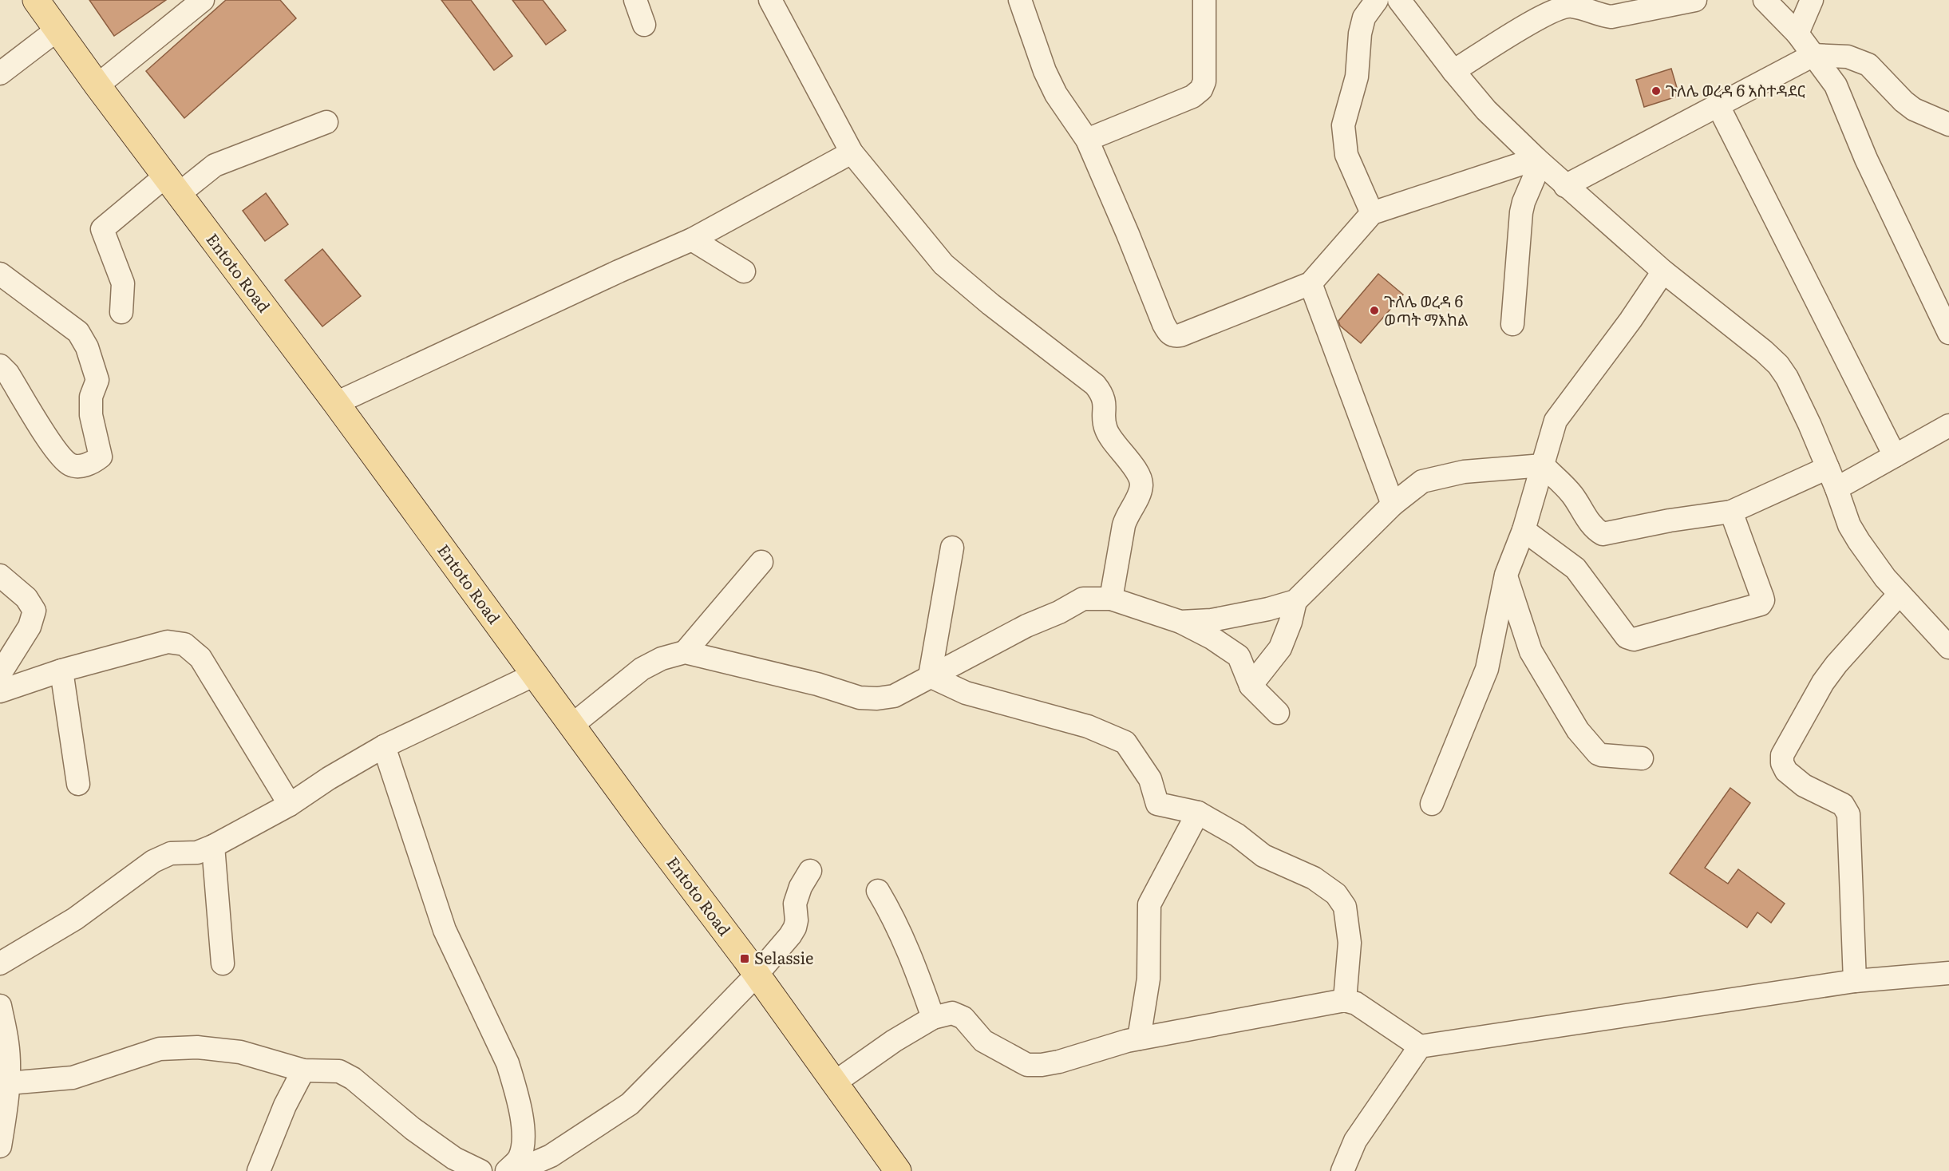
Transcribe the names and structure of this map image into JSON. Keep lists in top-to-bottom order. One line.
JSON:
{"streets":{"main road":["Entoto Road"]},"places":{"other":["ጉለሌ ወረዳ 6 አስተዳደር","ጉለሌ ወረዳ 6 ወጣት ማእከል"],"transit":["Selassie"]}}
